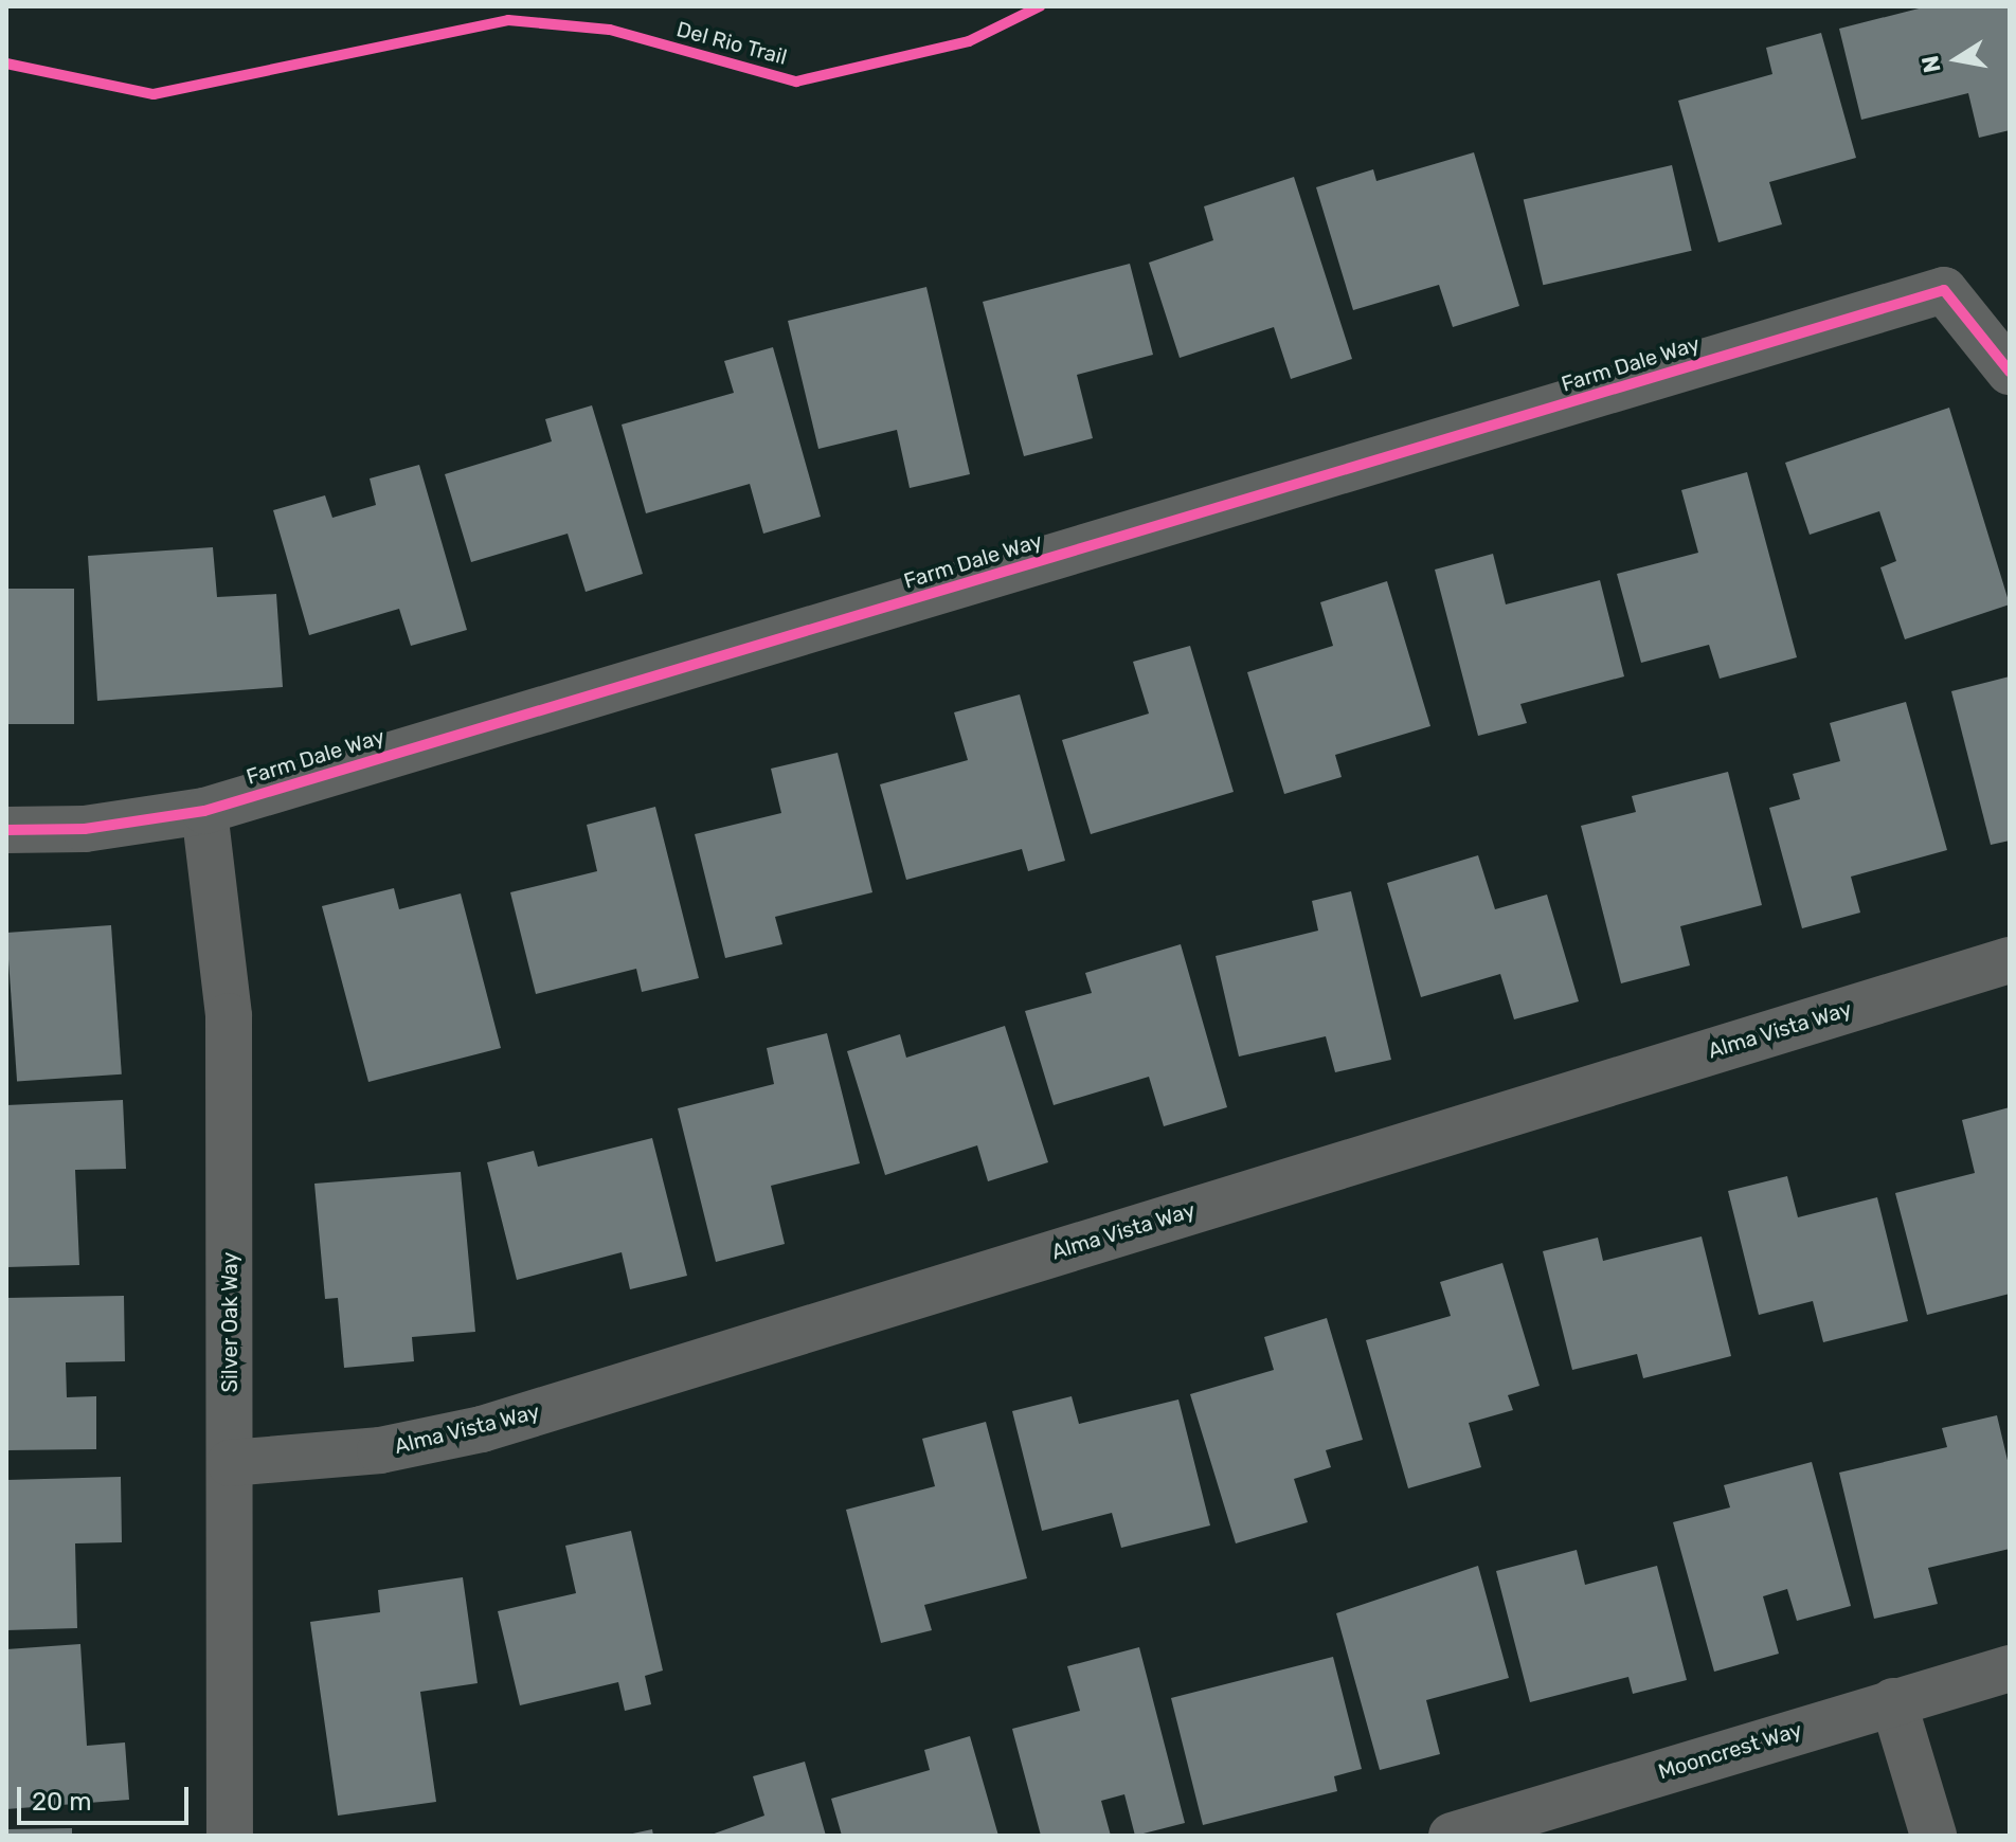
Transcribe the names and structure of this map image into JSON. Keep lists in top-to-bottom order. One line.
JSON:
{"streets":{"street":["Farm Dale Way","Alma Vista Way","Silver Oak Way","Mooncrest Way"],"cycle path":["Del Rio Trail"]},"crossings":[["Farm Dale Way","Silver Oak Way"],["Alma Vista Way","Silver Oak Way"]],"scale_bar":"20 m","north":"left"}
